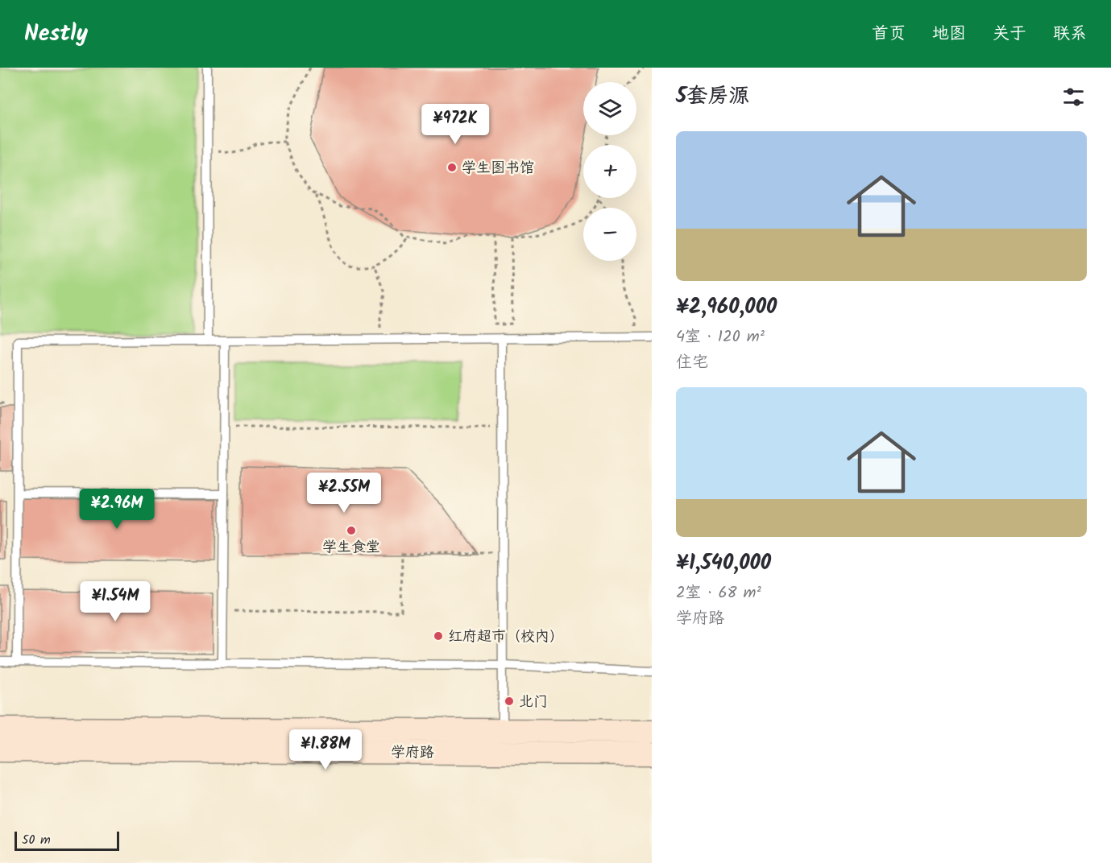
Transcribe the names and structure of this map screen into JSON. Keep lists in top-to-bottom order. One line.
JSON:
{"streets":{"main road":["学府路"]},"places":["学生图书馆","学生食堂","红府超市（校内）","北门"],"scale_bar":"50 m","page":{"header":"Nestly","nav":["首页","地图","关于","联系"],"heading":"5套房源","map_buttons":["+","−"],"price":["¥972K","¥2.55M","¥2.96M","¥1.54M","¥1.88M"],"list":[{"name":"¥2,960,000","note":"4室 · 120 m² · 住宅"},{"name":"¥1,540,000","note":"2室 · 68 m² · 学府路"}],"scale":"50 m"}}
